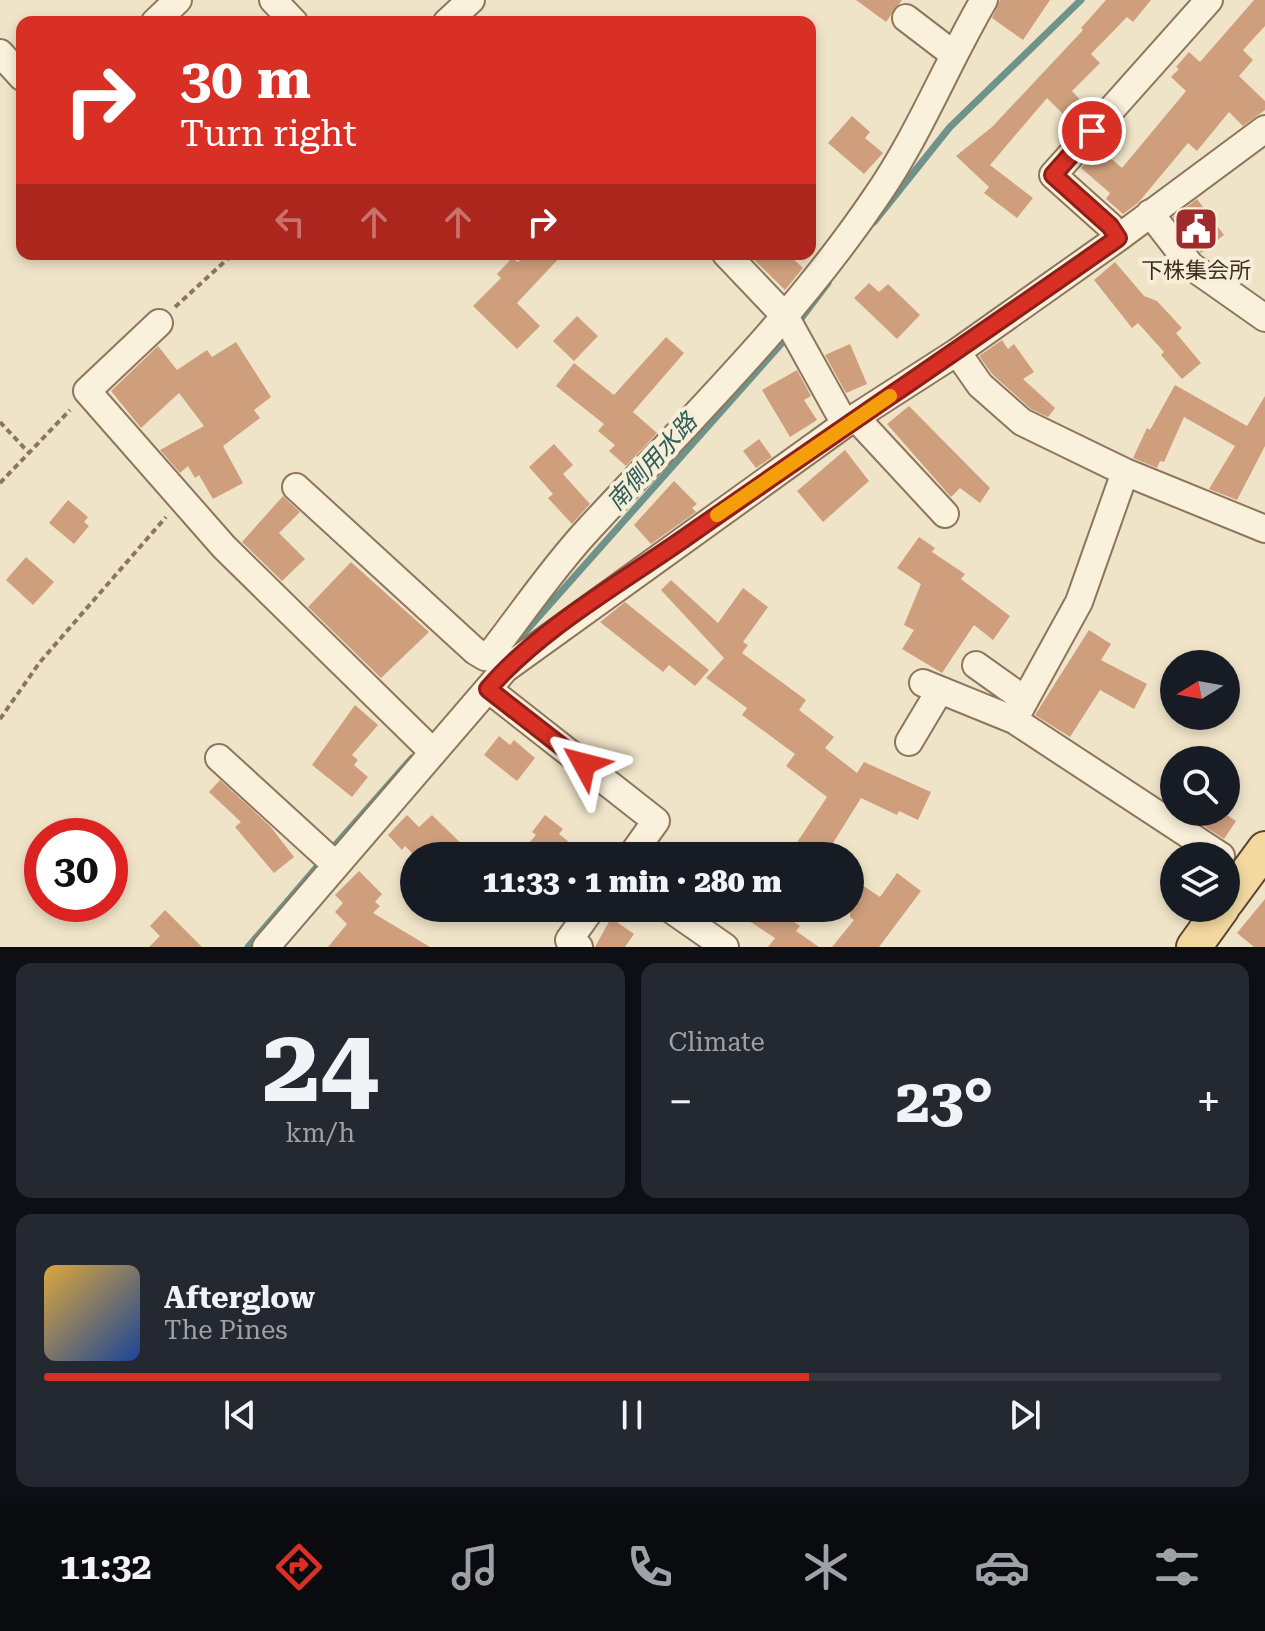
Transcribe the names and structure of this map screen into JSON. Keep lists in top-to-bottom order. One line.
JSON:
{"water":["南側用水路"],"places":{"public building":["下株集会所"]},"north":"left","page":{"turn":["30 m","Turn right"],"limit":"30","trip":"11:33 · 1 min · 280 m","tile":[["24","km/h"],"Climate"],"heat":["−","23°","+"],"song":["Afterglow","The Pines"],"tabs":"11:32"}}
